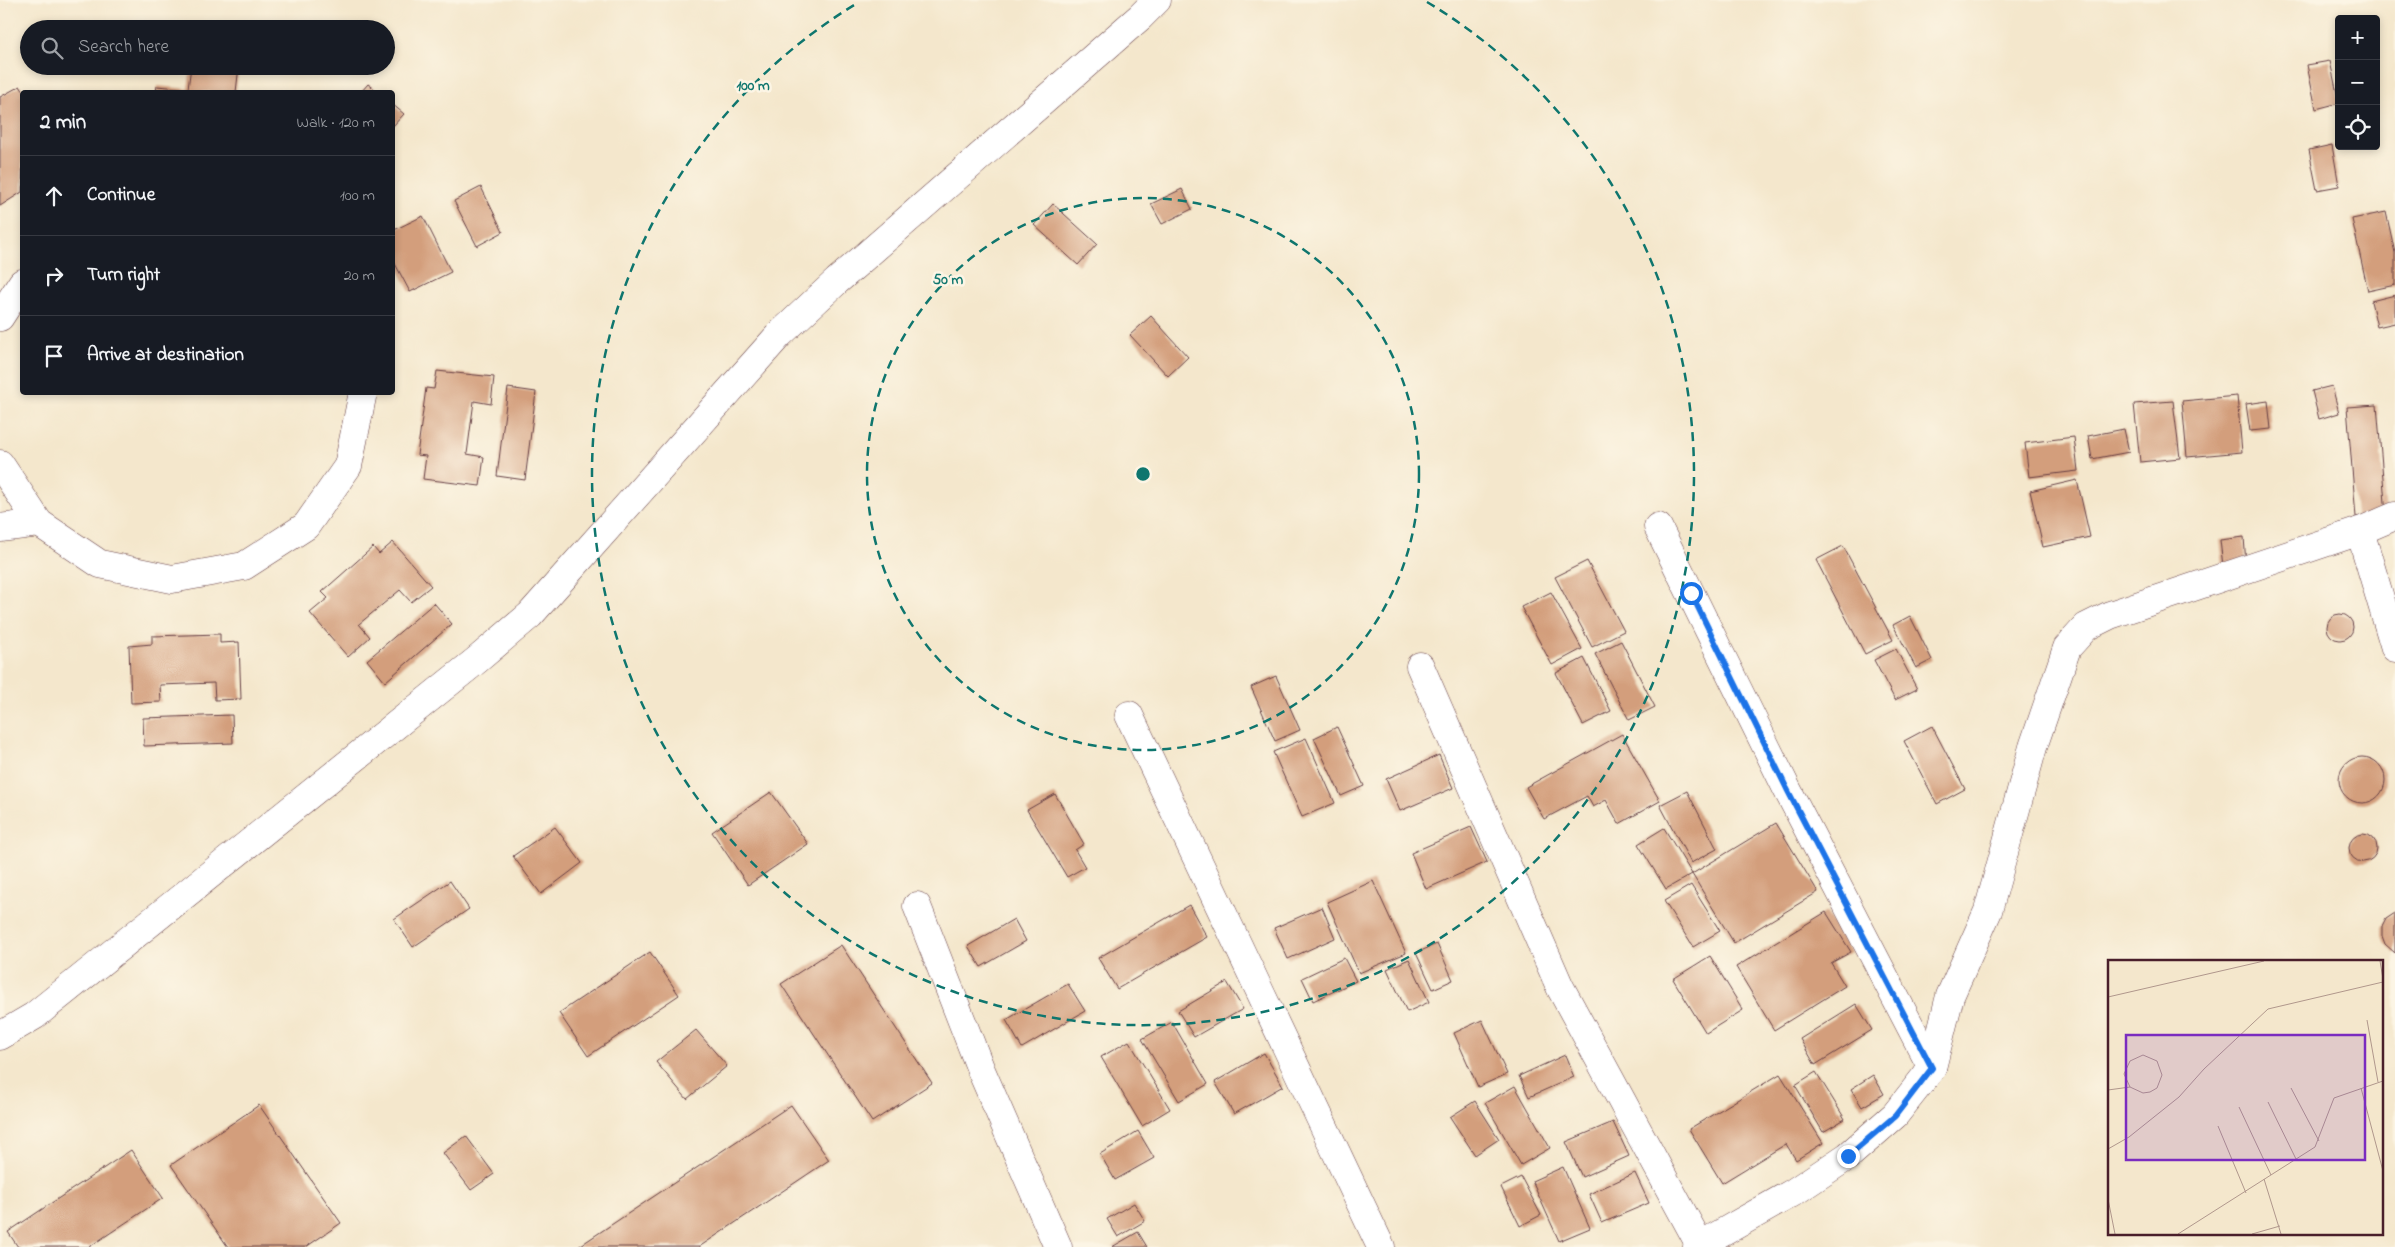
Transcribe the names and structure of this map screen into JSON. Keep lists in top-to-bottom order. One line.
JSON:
{"page":{"map_buttons":["+","−"],"search":"Search here","heading":["2 min","Walk · 120 m"],"list":[["Continue","100 m"],["Turn right","20 m"],"Arrive at destination"]},"rings":["100 m","50 m"]}
